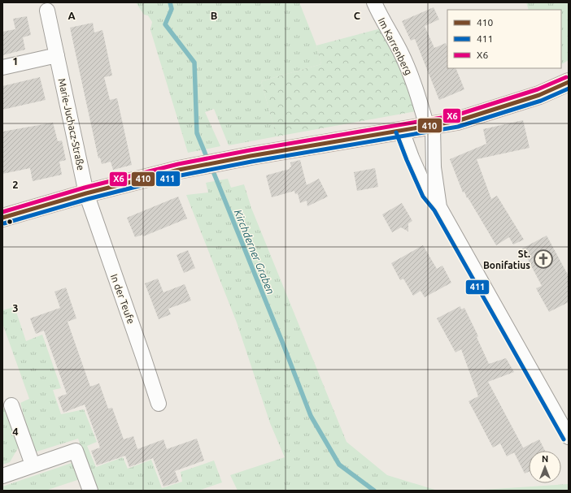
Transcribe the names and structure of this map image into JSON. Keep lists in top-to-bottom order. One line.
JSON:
{"streets":{"street":["Im Karrenberg","Marie-Juchacz-Straße","In der Teufe"]},"crossings":[["Marie-Juchacz-Straße","In der Teufe"]],"water":["Kirchderner Graben"],"places":{"church":["St. Bonifatius"]},"lines":["transit line X6","transit line 410","transit line 411"],"legend":["410","411","X6"],"north":"top","grid":{"columns":["A","B","C"],"rows":["1","2","3","4"]}}
